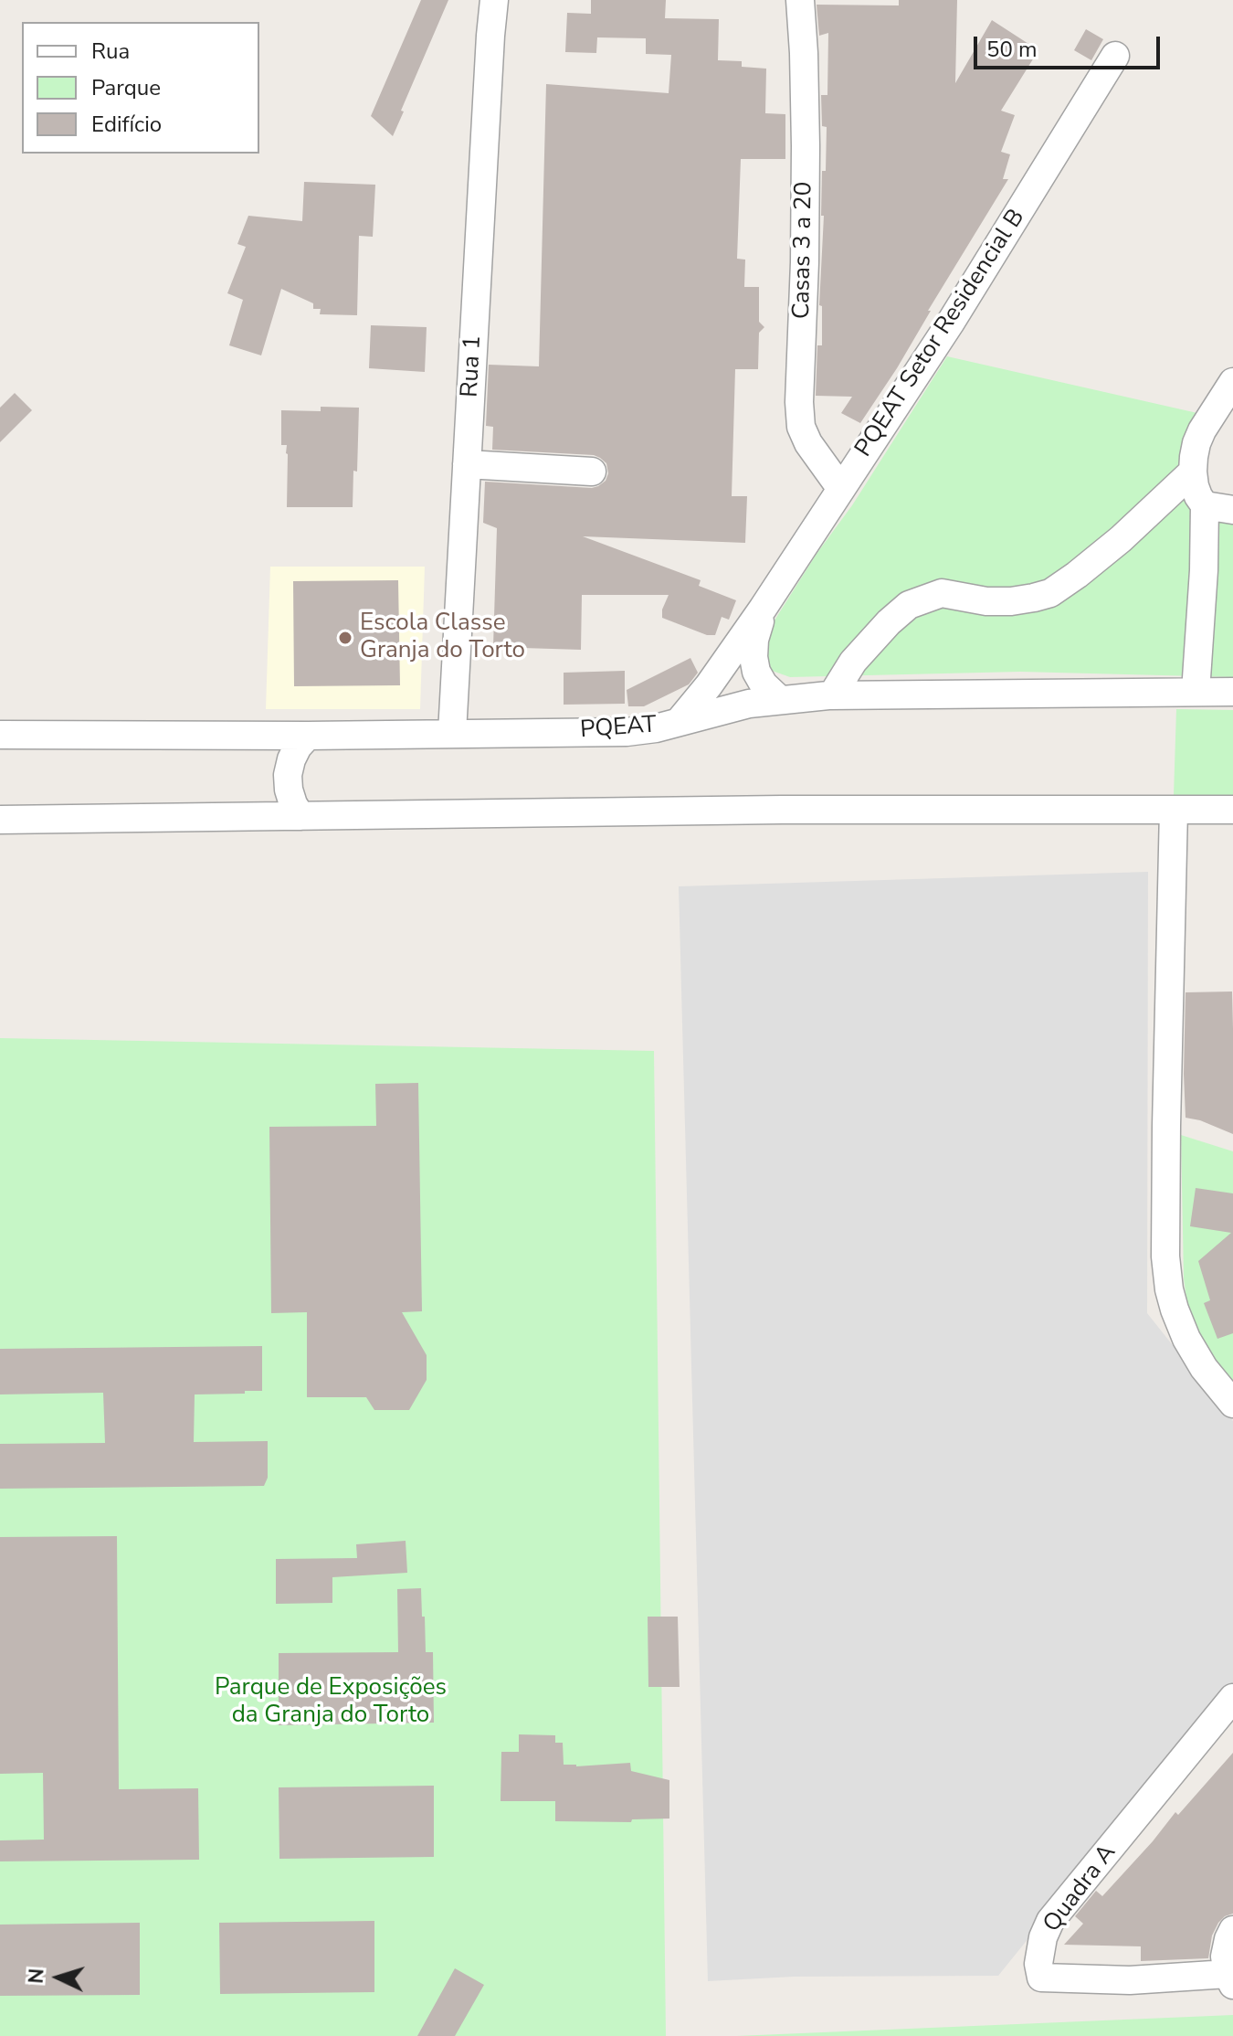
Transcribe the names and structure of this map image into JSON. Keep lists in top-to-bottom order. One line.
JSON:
{"streets":{"street":["Casas 3 a 20","PQEAT Setor Residencial B","Rua 1","PQEAT","Quadra A"]},"crossings":[["Casas 3 a 20","PQEAT Setor Residencial B"],["PQEAT Setor Residencial B","PQEAT"],["Rua 1","PQEAT"]],"parks":["Parque de Exposições da Granja do Torto"],"places":["Escola Classe Granja do Torto"],"legend":["Rua","Parque","Edifício"],"scale_bar":"50 m","north":"left"}
